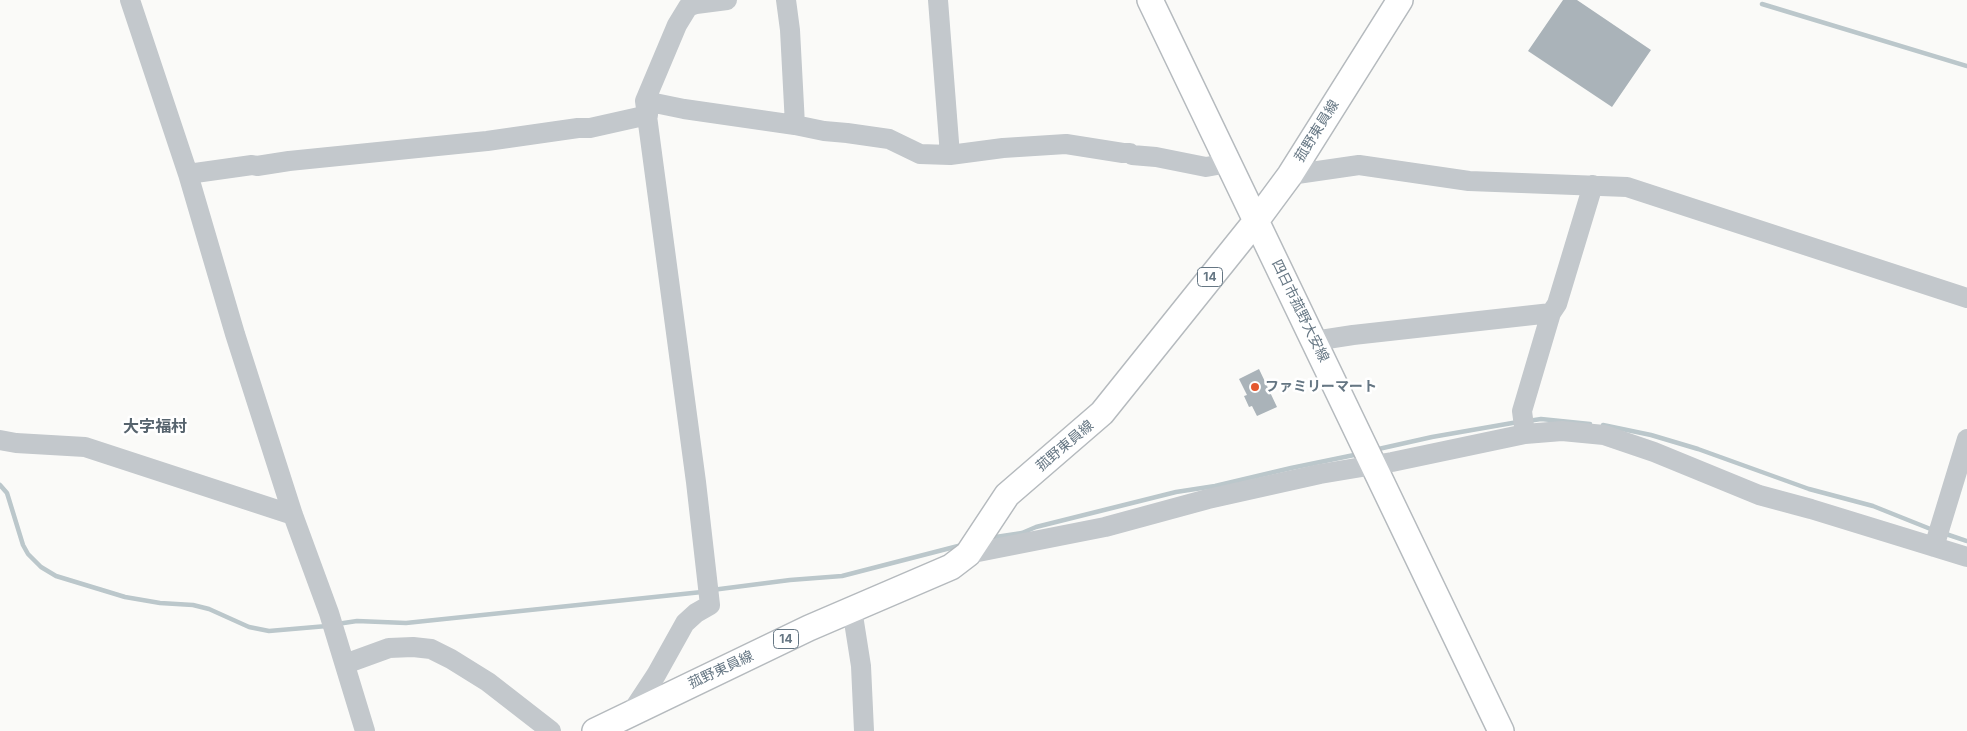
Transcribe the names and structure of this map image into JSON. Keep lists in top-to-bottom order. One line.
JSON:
{"streets":{"main road":["菰野東員線","14","四日市菰野大安線"]},"crossings":[["菰野東員線","四日市菰野大安線"]],"districts":["大字福村"],"places":["ファミリーマート"]}
